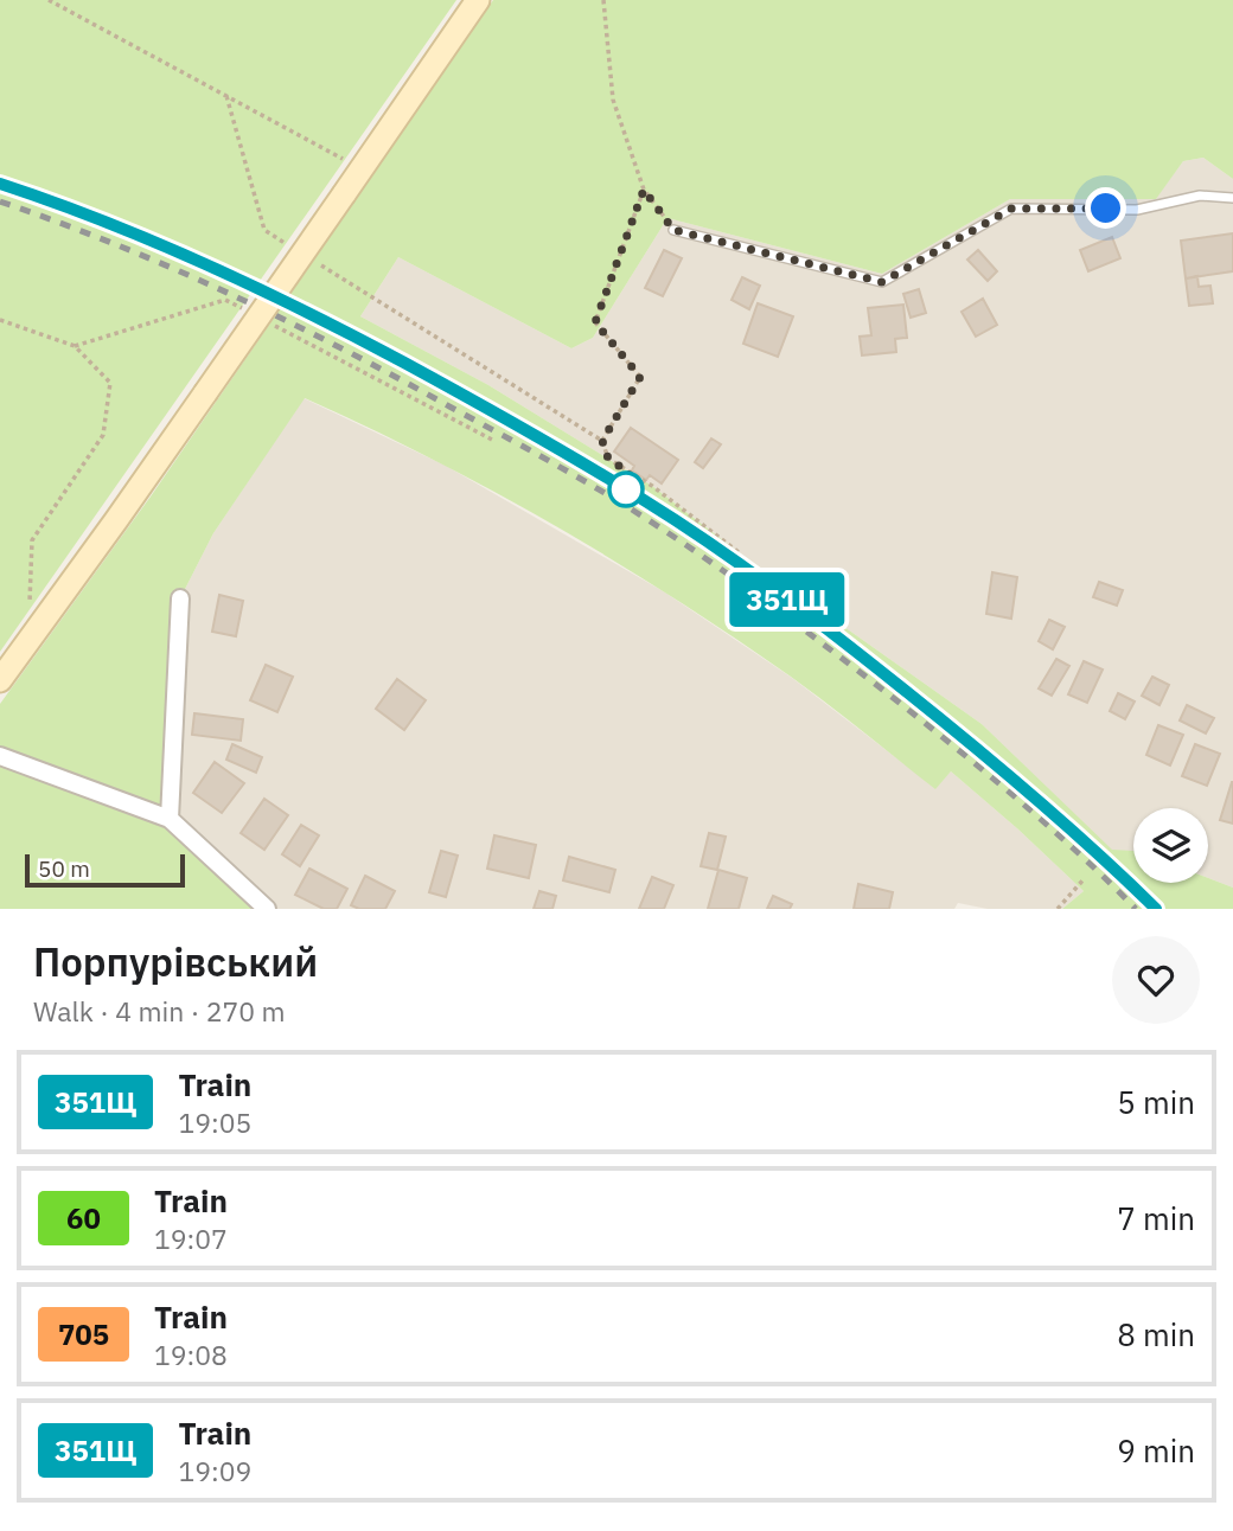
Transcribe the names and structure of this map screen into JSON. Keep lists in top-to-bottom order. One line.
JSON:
{"scale_bar":"50 m","page":{"on_map":"351Щ","scale":"50 m","heading":["Порпурівський","Walk · 4 min · 270 m"],"list":[{"mark":"351Щ","name":"Train","note":"19:05","value":"5 min"},{"mark":"60","name":"Train","note":"19:07","value":"7 min"},{"mark":"705","name":"Train","note":"19:08","value":"8 min"},{"mark":"351Щ","name":"Train","note":"19:09","value":"9 min"}]}}
